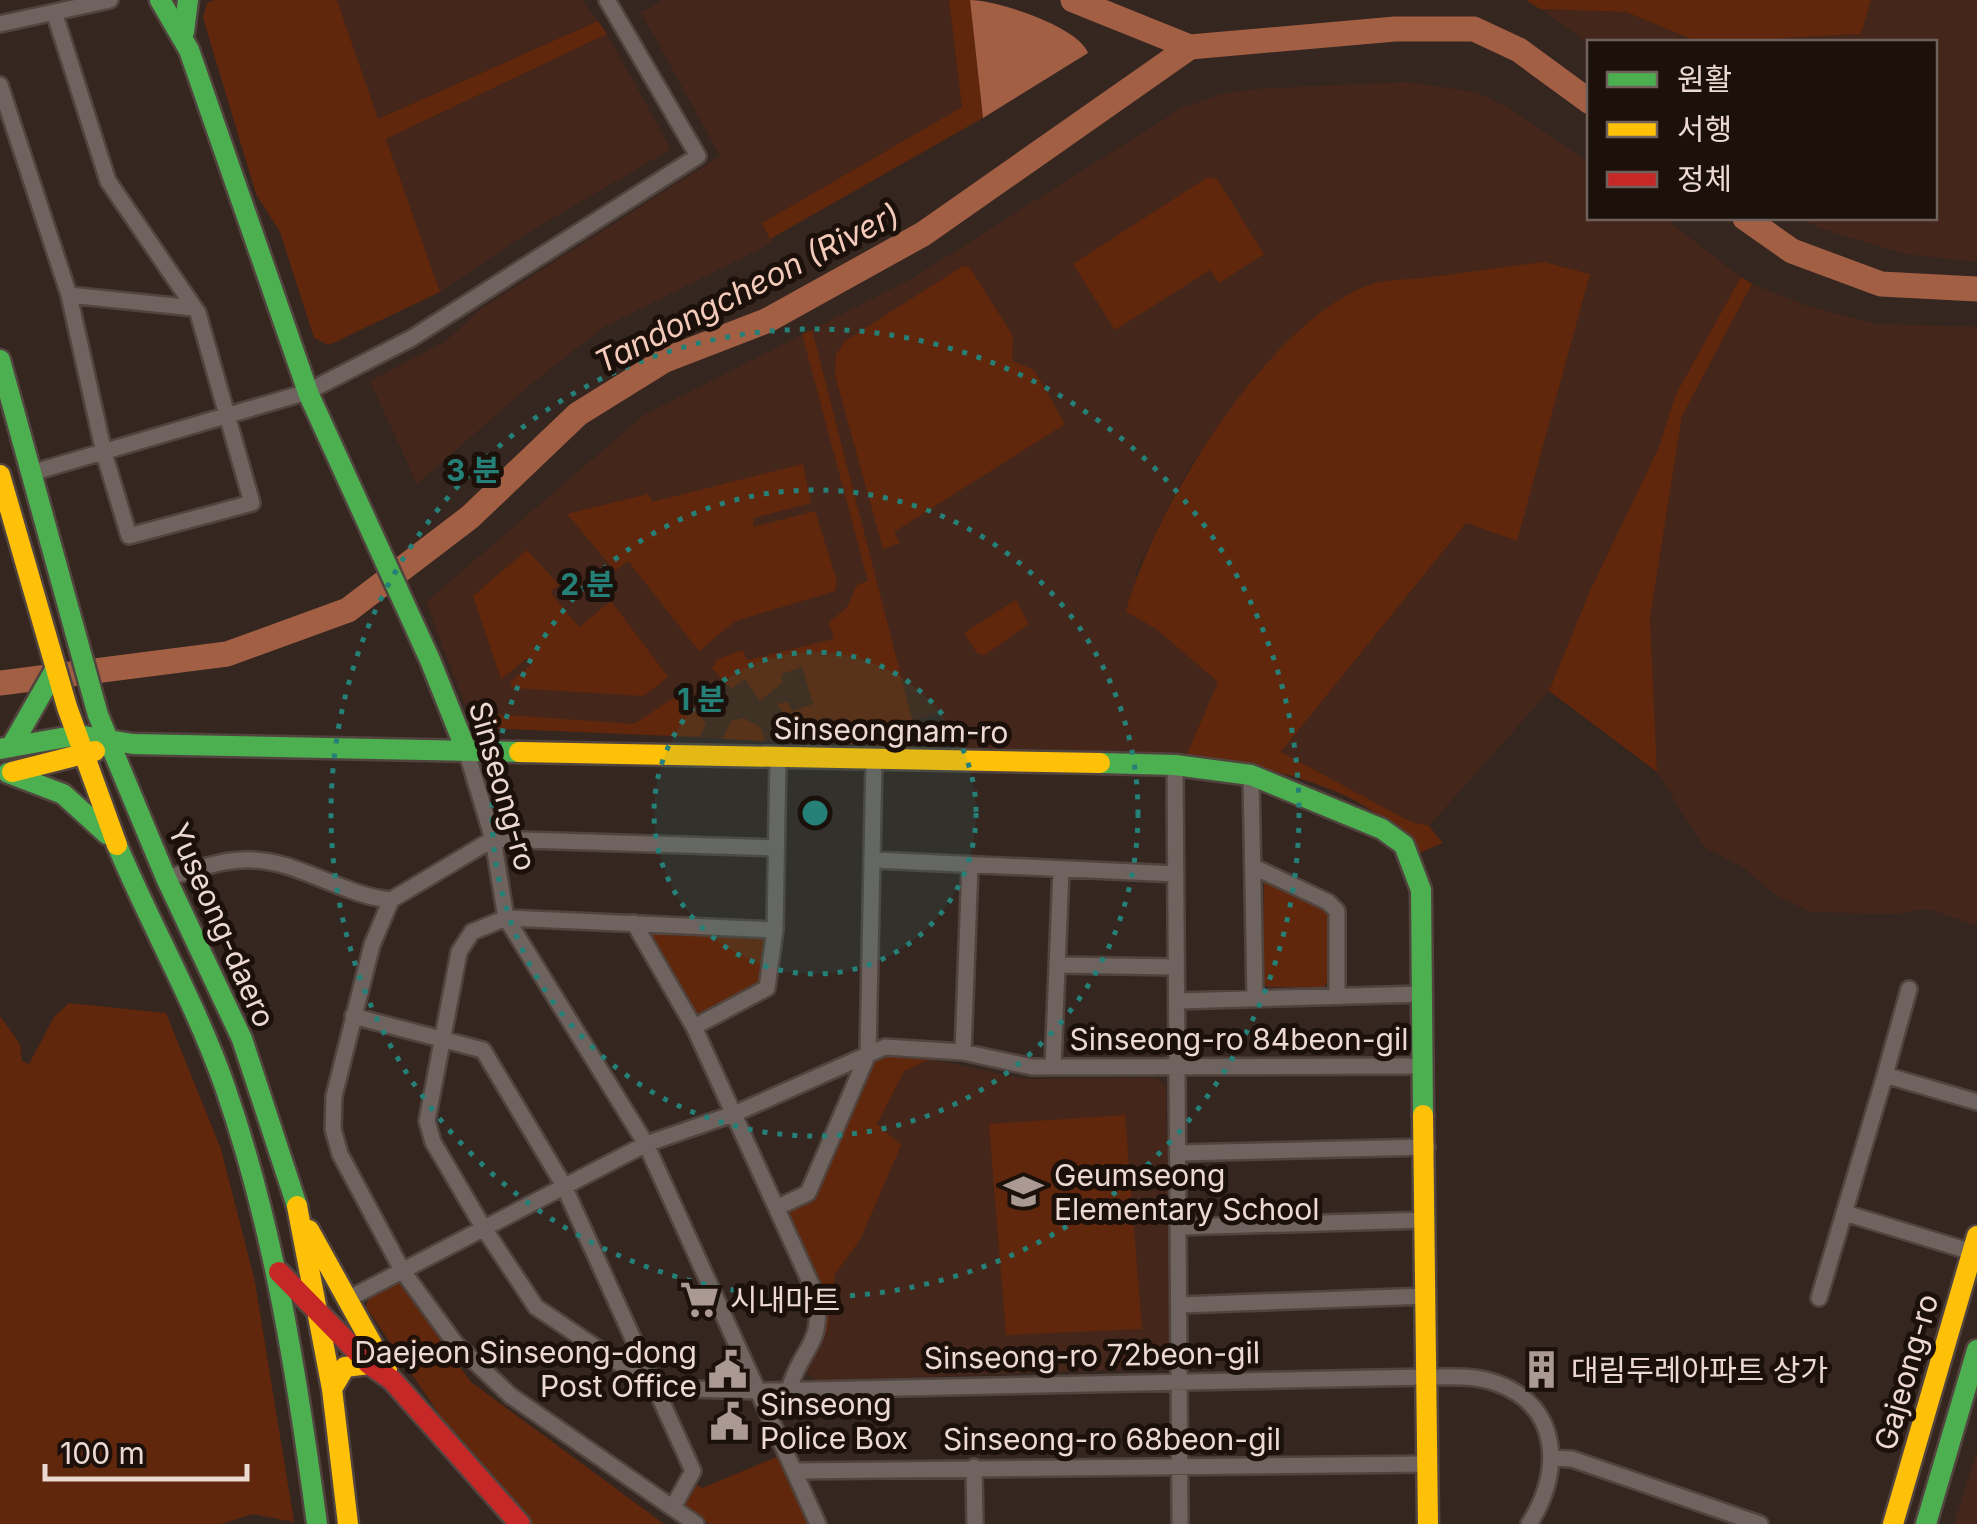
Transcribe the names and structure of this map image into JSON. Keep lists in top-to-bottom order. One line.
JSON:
{"streets":{"street":["Sinseongnam-ro","Sinseong-ro","Yuseong-daero","Sinseong-ro 84beon-gil","Sinseong-ro 72beon-gil","Gajeong-ro","Sinseong-ro 68beon-gil"]},"crossings":[["Sinseongnam-ro","Sinseong-ro"],["Sinseongnam-ro","Yuseong-daero"],["Sinseongnam-ro","Sinseong-ro 84beon-gil"],["Sinseongnam-ro","Sinseong-ro 72beon-gil"],["Sinseongnam-ro","Sinseong-ro 68beon-gil"],["Sinseong-ro","Sinseong-ro 84beon-gil"],["Sinseong-ro","Sinseong-ro 72beon-gil"],["Sinseong-ro","Sinseong-ro 68beon-gil"]],"water":["Tandongcheon (River)"],"places":{"school or university":["Geumseong Elementary School"],"supermarket":["시내마트"],"public building":["Daejeon Sinseong-dong Post Office","Sinseong Police Box"],"building":["대림두레아파트 상가"]},"legend":["원활","서행","정체"],"scale_bar":"100 m","rings":["3 분","2 분","1 분"]}
